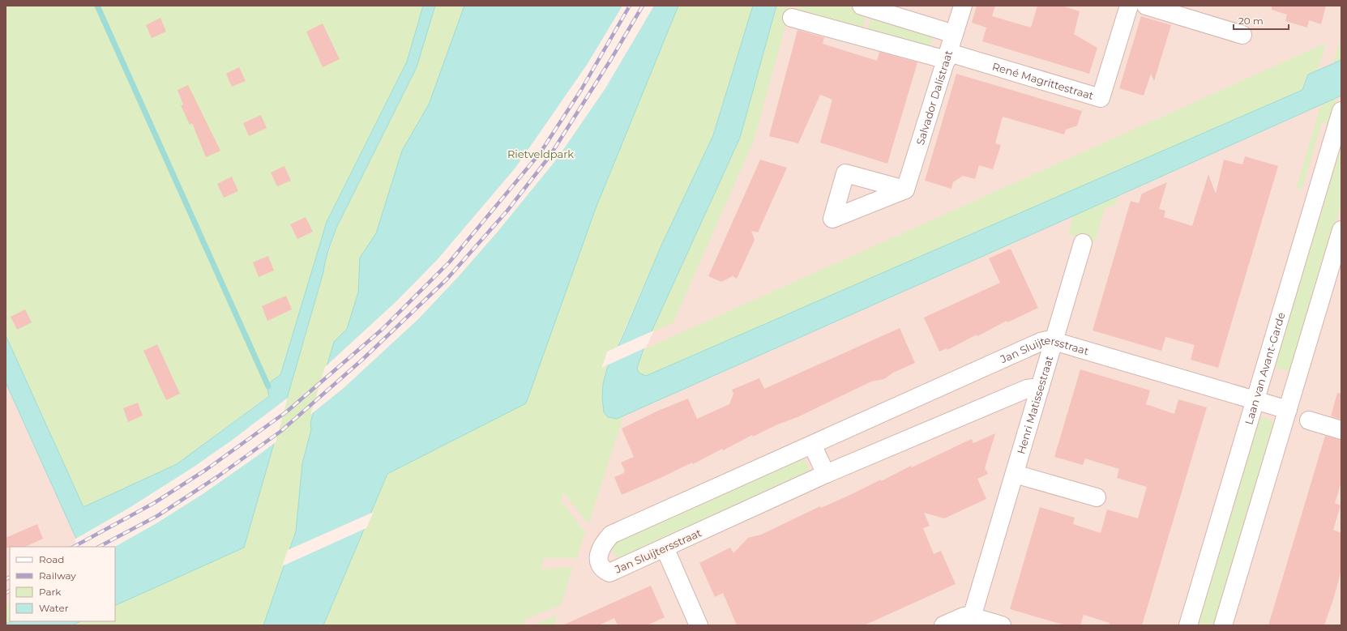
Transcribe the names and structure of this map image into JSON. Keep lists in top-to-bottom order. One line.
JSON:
{"streets":{"street":["René Magrittestraat","Salvador Dalístraat","Jan Sluijtersstraat","Laan van Avant-Garde","Henri Matissestraat"]},"crossings":[["René Magrittestraat","Salvador Dalístraat"],["Jan Sluijtersstraat","Laan van Avant-Garde"],["Jan Sluijtersstraat","Henri Matissestraat"]],"parks":["Rietveldpark"],"legend":["Road","Railway","Park","Water"],"scale_bar":"20 m"}
